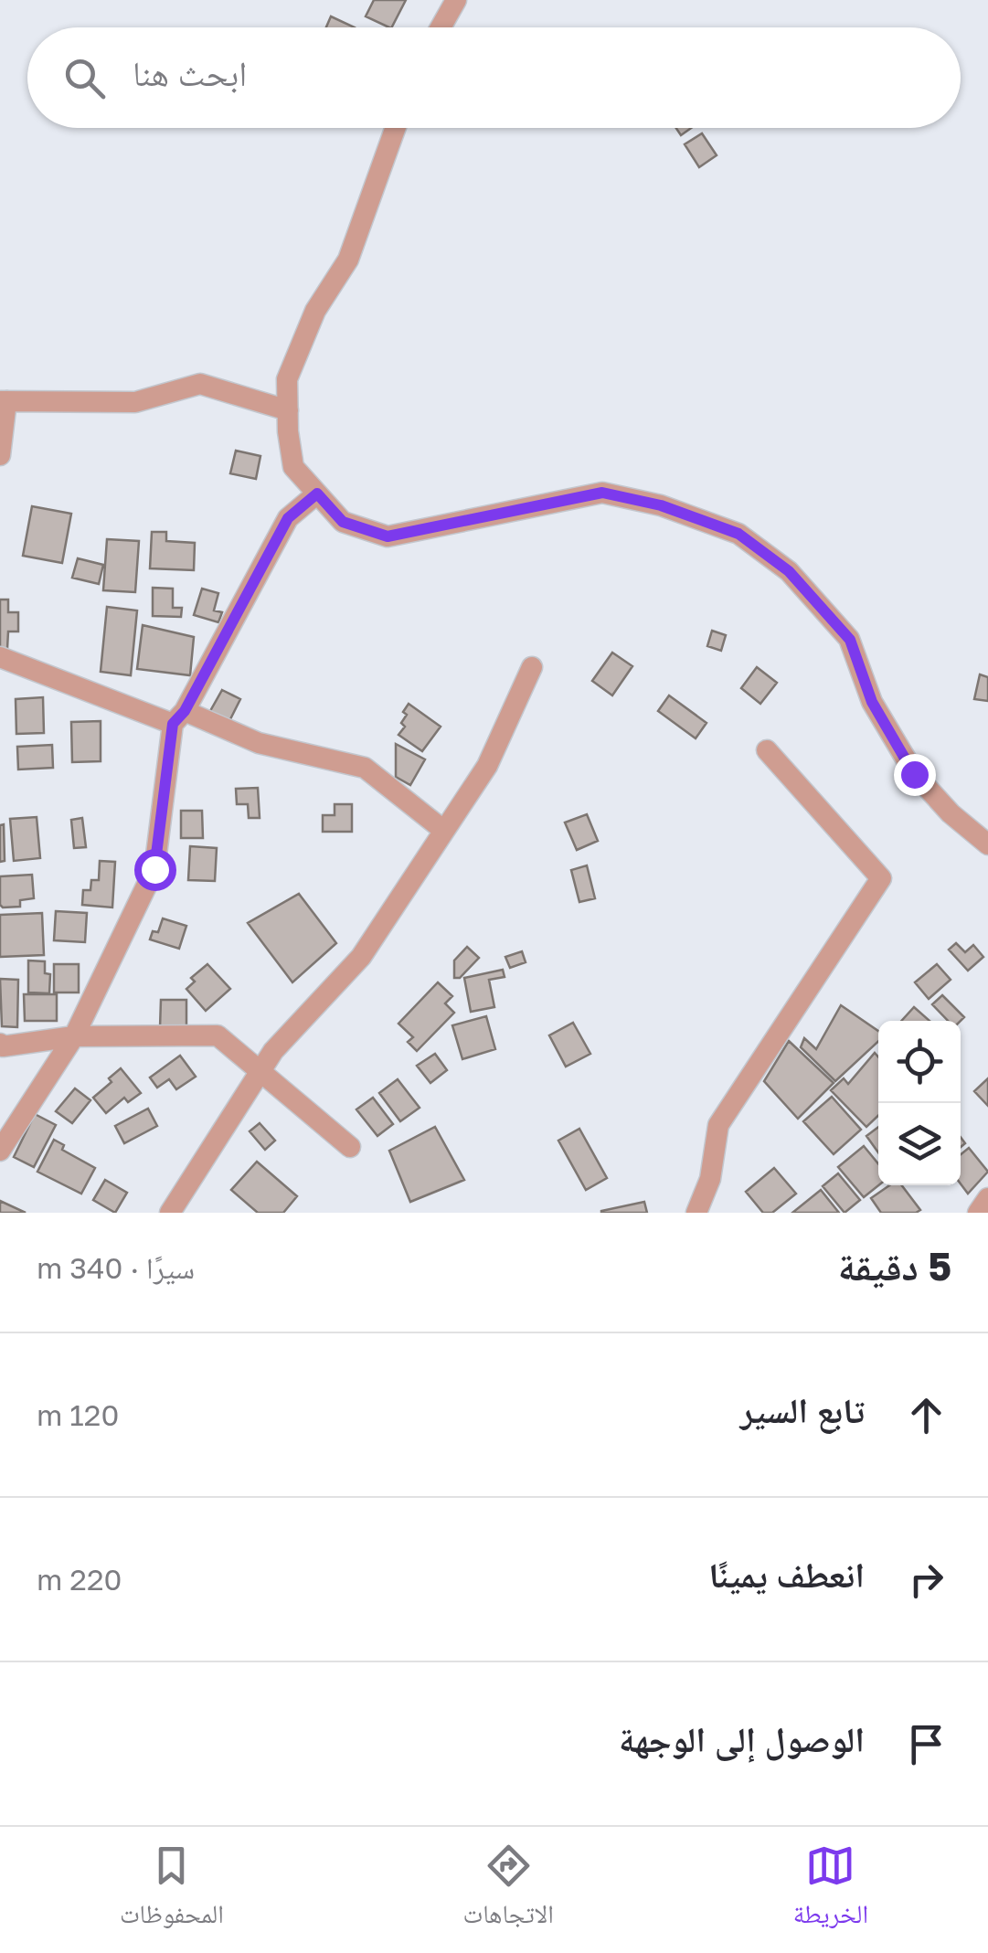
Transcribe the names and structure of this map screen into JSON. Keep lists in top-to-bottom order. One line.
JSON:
{"page":{"search":"ابحث هنا","heading":["5 دقيقة","سيرًا · 340 m"],"list":[["تابع السير","120 m"],["انعطف يمينًا","220 m"],"الوصول إلى الوجهة"],"nav":["الخريطة","الاتجاهات","المحفوظات"]}}
